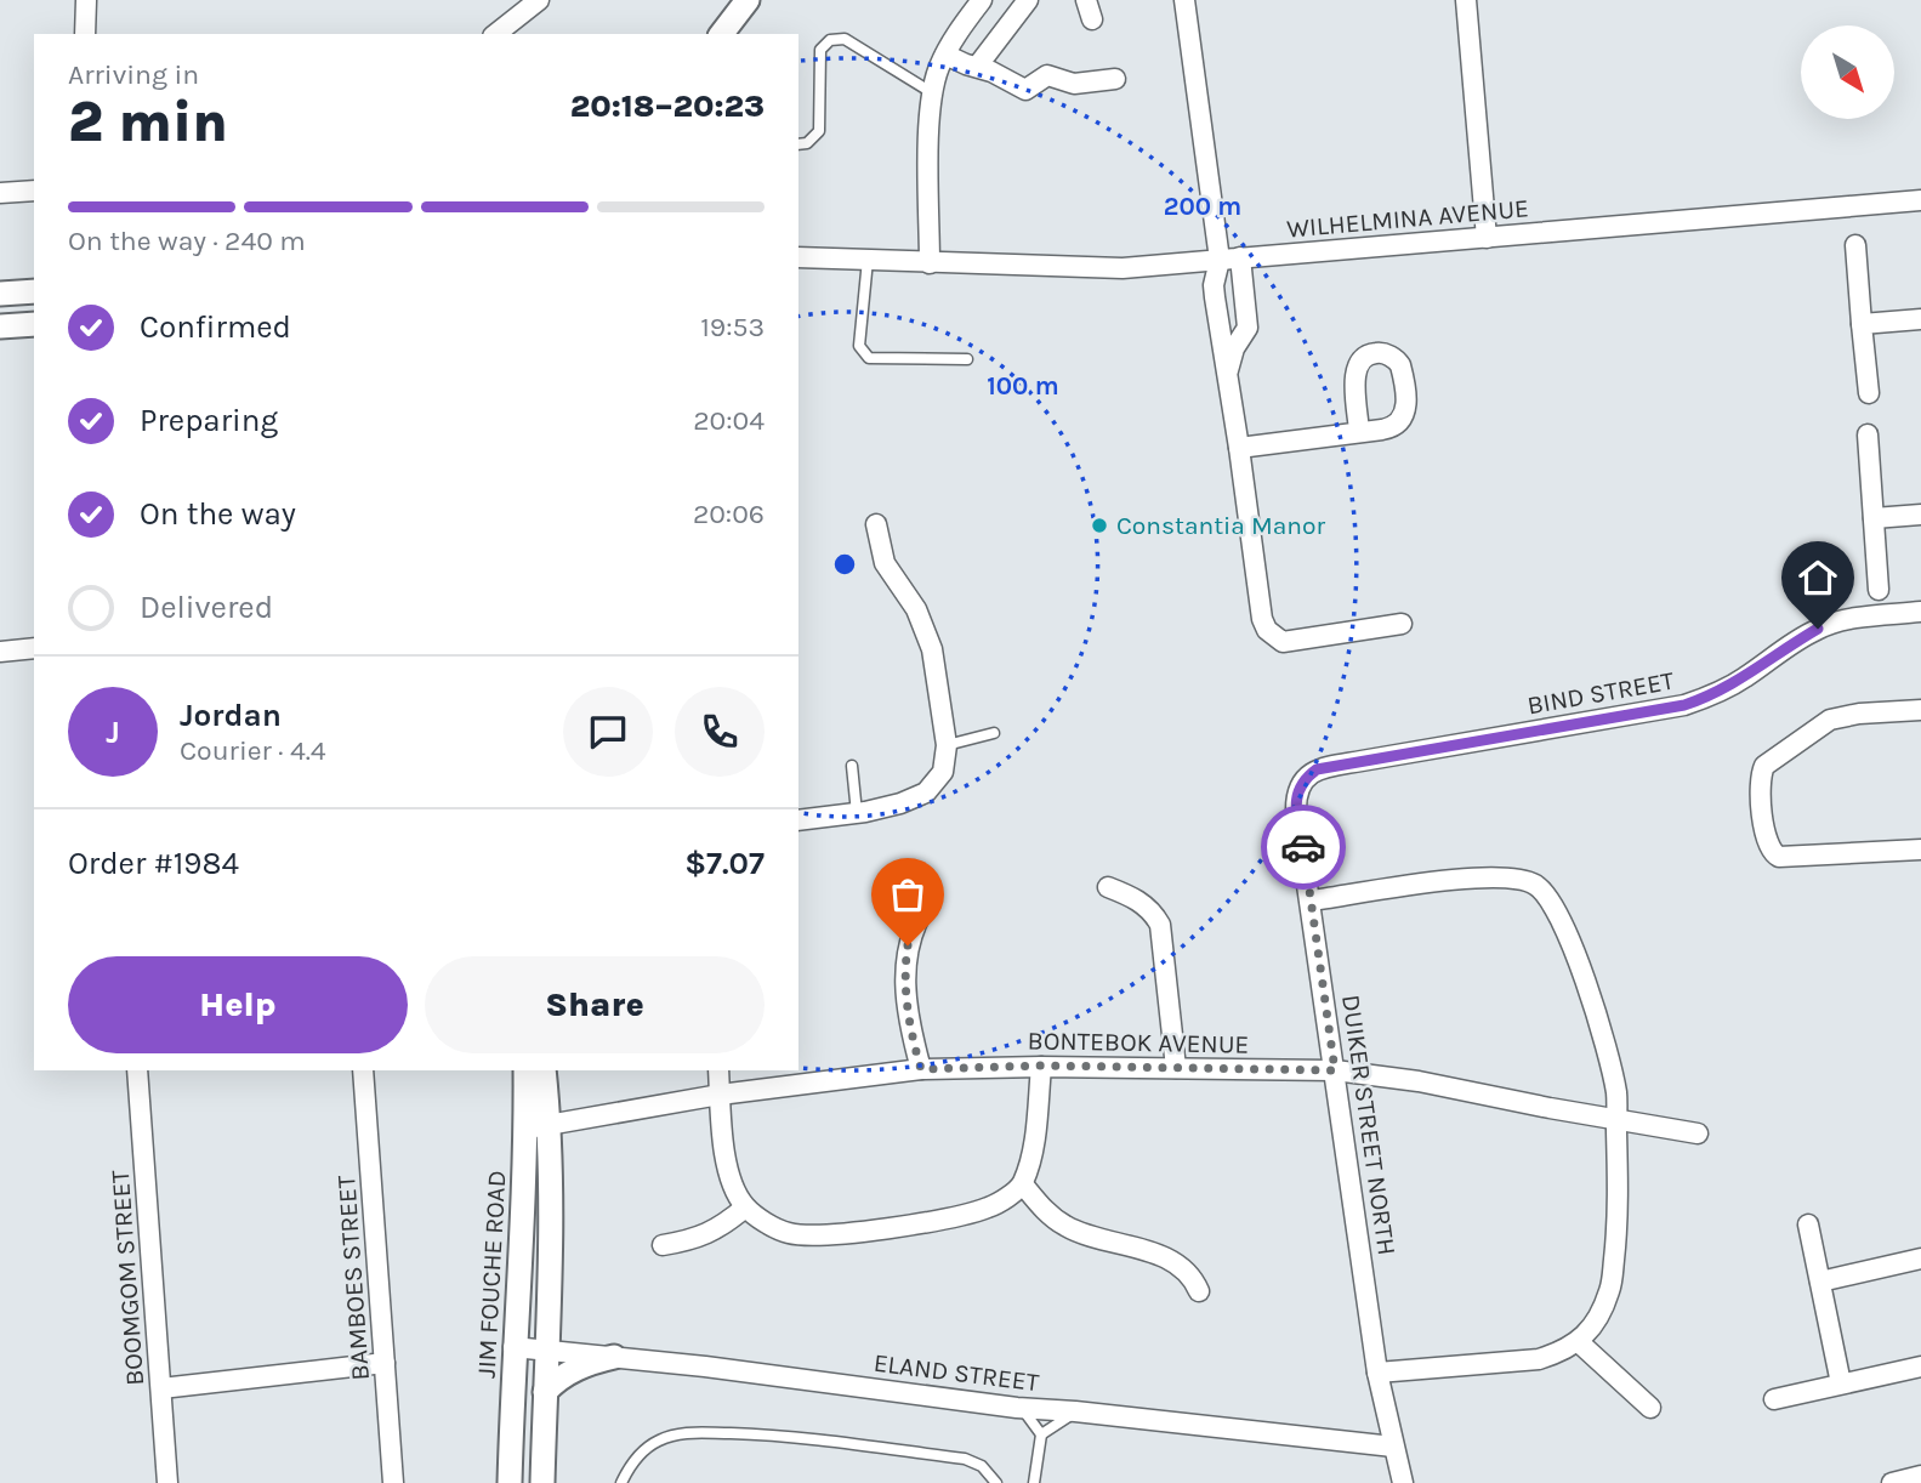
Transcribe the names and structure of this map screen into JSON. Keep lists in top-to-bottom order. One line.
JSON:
{"streets":{"street":["WILHELMINA AVENUE","BIND STREET","BONTEBOK AVENUE","DUIKER STREET NORTH","JIM FOUCHE ROAD","BOOMGOM STREET","BAMBOES STREET","ELAND STREET"]},"crossings":[["BIND STREET","DUIKER STREET NORTH"],["BONTEBOK AVENUE","DUIKER STREET NORTH"],["BONTEBOK AVENUE","JIM FOUCHE ROAD"],["DUIKER STREET NORTH","ELAND STREET"],["JIM FOUCHE ROAD","ELAND STREET"]],"places":["Constantia Manor"],"north":"bottom right","page":{"heading":["2 min","Arriving in","20:18–20:23"],"panel":["Jordan","Courier · 4.4","Order #1984","$7.07"],"bar":"On the way · 240 m","list":[["Confirmed","19:53"],["Preparing","20:04"],["On the way","20:06"],"Delivered"],"round":"J","buttons":["Help","Share"]},"rings":["200 m","100 m"]}
